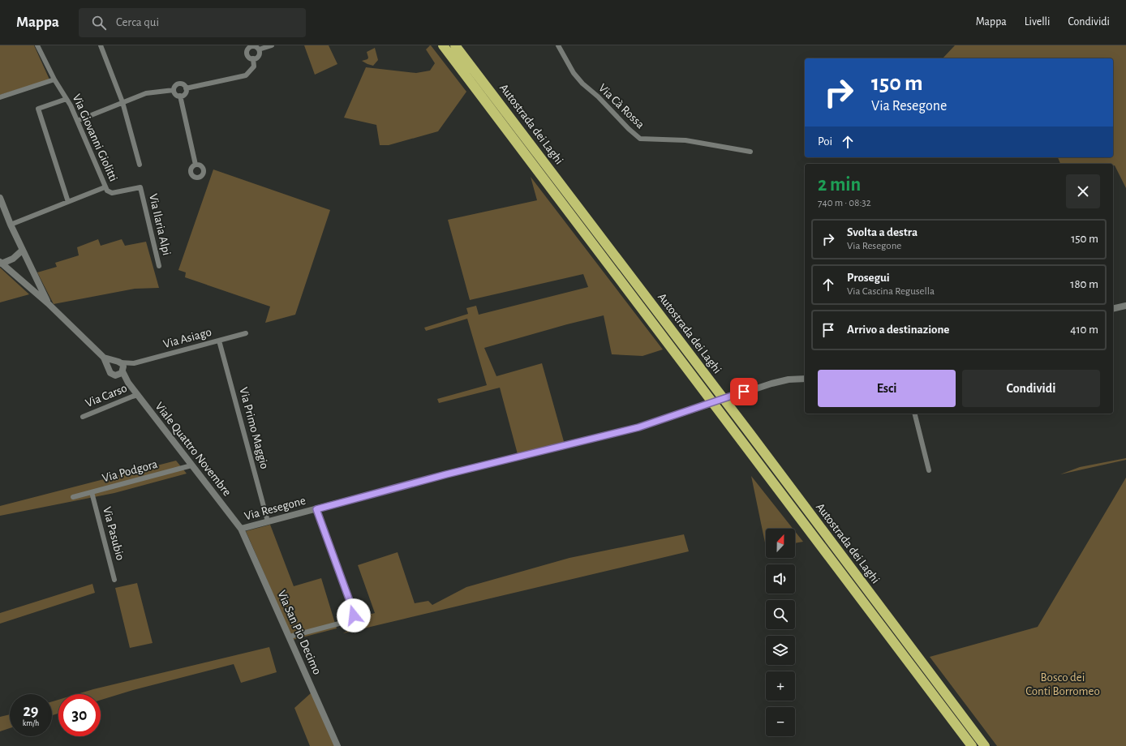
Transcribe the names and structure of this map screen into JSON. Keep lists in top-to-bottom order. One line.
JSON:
{"streets":{"highway":["Autostrada dei Laghi"],"street":["Via Cà Rossa","Via Giovanni Giolitti","Via Ilaria Alpi","Via Asiago","Via Carso","Via Primo Maggio","Viale Quattro Novembre","Via Podgora","Via Resegone","Via Pasubio","Via San Pio Decimo"]},"crossings":[["Via Giovanni Giolitti","Via Ilaria Alpi"],["Via Asiago","Via Primo Maggio"],["Via Asiago","Viale Quattro Novembre"],["Via Carso","Viale Quattro Novembre"],["Via Primo Maggio","Via Resegone"],["Viale Quattro Novembre","Via Podgora"],["Viale Quattro Novembre","Via Resegone"],["Viale Quattro Novembre","Via San Pio Decimo"],["Via Podgora","Via Pasubio"],["Via Resegone","Via San Pio Decimo"]],"parks":["Bosco dei Conti Borromeo"],"north":"top","page":{"header":"Mappa","search":"Cerca qui","nav":["Mappa","Livelli","Condividi"],"turn":["150 m","Via Resegone"],"then":"Poi","heading":["2 min","740 m · 08:32"],"list":[{"name":"Svolta a destra","note":"Via Resegone","value":"150 m"},{"name":"Prosegui","note":"Via Cascina Regusella","value":"180 m"},{"name":"Arrivo a destinazione","value":"410 m"}],"buttons":["Esci","Condividi"],"map_buttons":["+","−"],"speed":"29 km/h","limit":"30"}}
